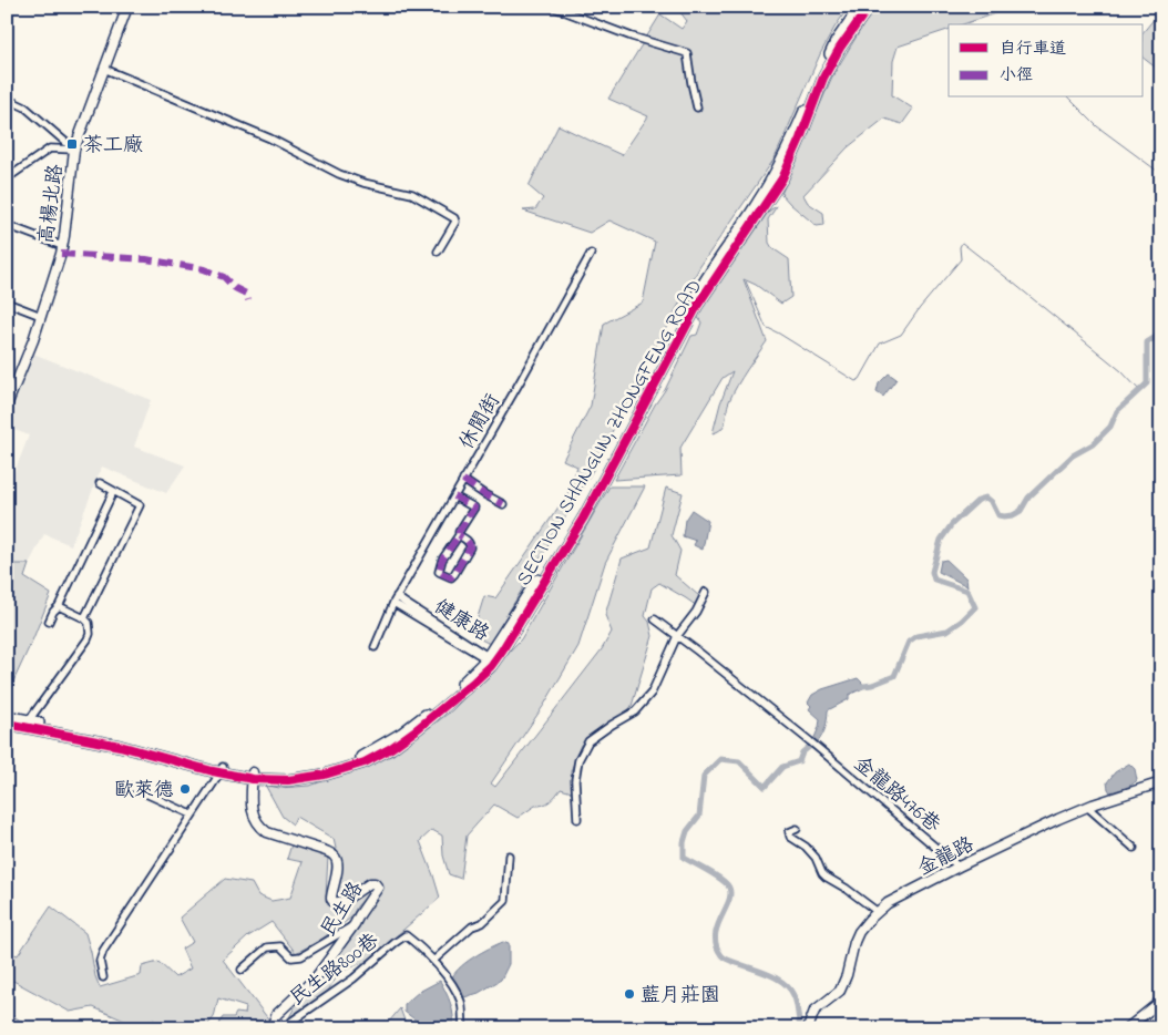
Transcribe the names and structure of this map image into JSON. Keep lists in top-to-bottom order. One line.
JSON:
{"streets":{"main road":["SECTION SHANGLIN, ZHONGFENG ROAD"],"street":["高楊北路","休閒街","健康路","金龍路476巷","金龍路","民生路","民生路800巷"]},"crossings":[["休閒街","健康路"],["SECTION SHANGLIN, ZHONGFENG ROAD","健康路"],["SECTION SHANGLIN, ZHONGFENG ROAD","民生路"],["金龍路476巷","金龍路"]],"places":{"transit":["茶工廠"],"other":["歐萊德","藍月莊園"]},"legend":["自行車道","小徑"]}
